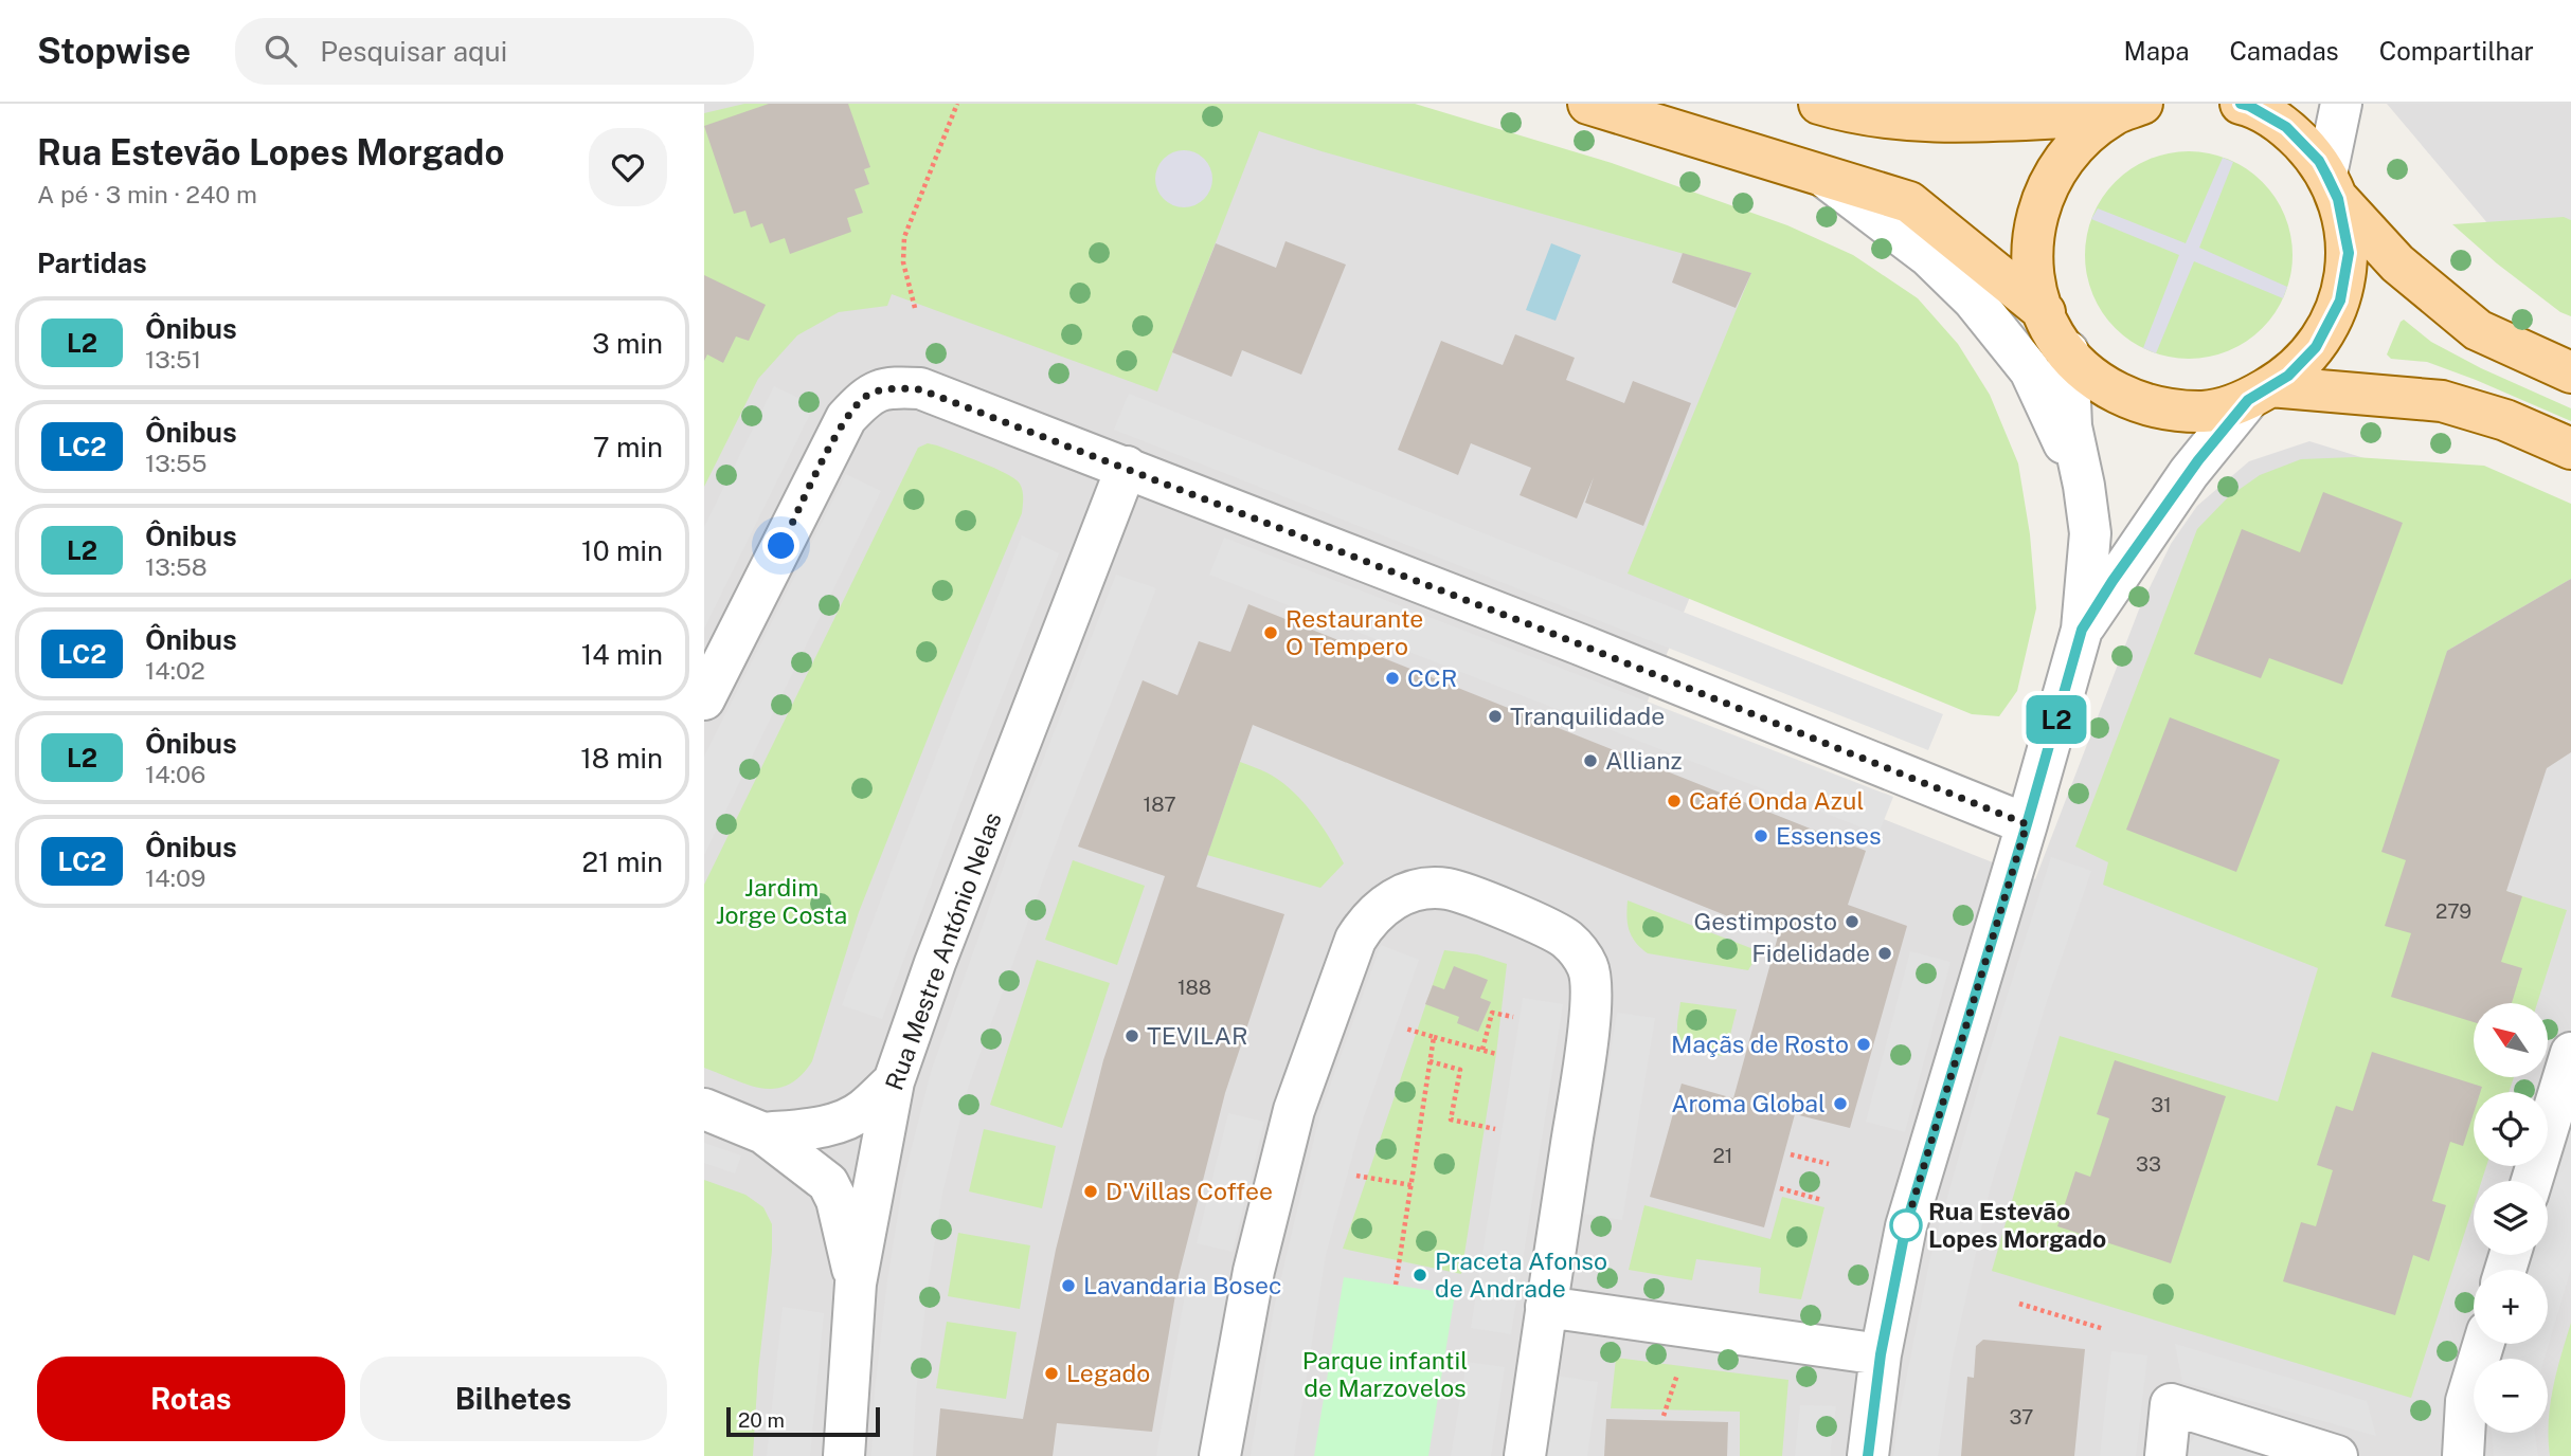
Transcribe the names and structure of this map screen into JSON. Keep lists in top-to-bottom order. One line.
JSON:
{"streets":{"street":["Rua Mestre António Nelas"]},"parks":["Jardim Jorge Costa","Parque infantil de Marzovelos"],"places":["Restaurante O Tempero","CCR","Tranquilidade","Allianz","Café Onda Azul","Essenses","Gestimposto","Fidelidade","TEVILAR","Maçãs de Rosto","Aroma Global","D'Villas Coffee","Rua Estevão Lopes Morgado","Praceta Afonso de Andrade","Lavandaria Bosec","Legado"],"lines":["bus line L2"],"house_numbers":["187","279","188","31","21","33","37"],"scale_bar":"20 m","north":"top left","page":{"header":"Stopwise","search":"Pesquisar aqui","nav":["Mapa","Camadas","Compartilhar"],"heading":[["Rua Estevão Lopes Morgado","A pé · 3 min · 240 m"],"Partidas"],"on_map":"L2","list":[{"mark":"L2","name":"Ônibus","note":"13:51","value":"3 min"},{"mark":"LC2","name":"Ônibus","note":"13:55","value":"7 min"},{"mark":"L2","name":"Ônibus","note":"13:58","value":"10 min"},{"mark":"LC2","name":"Ônibus","note":"14:02","value":"14 min"},{"mark":"L2","name":"Ônibus","note":"14:06","value":"18 min"},{"mark":"LC2","name":"Ônibus","note":"14:09","value":"21 min"}],"map_buttons":["+","−"],"buttons":["Rotas","Bilhetes"],"scale":"20 m"}}
